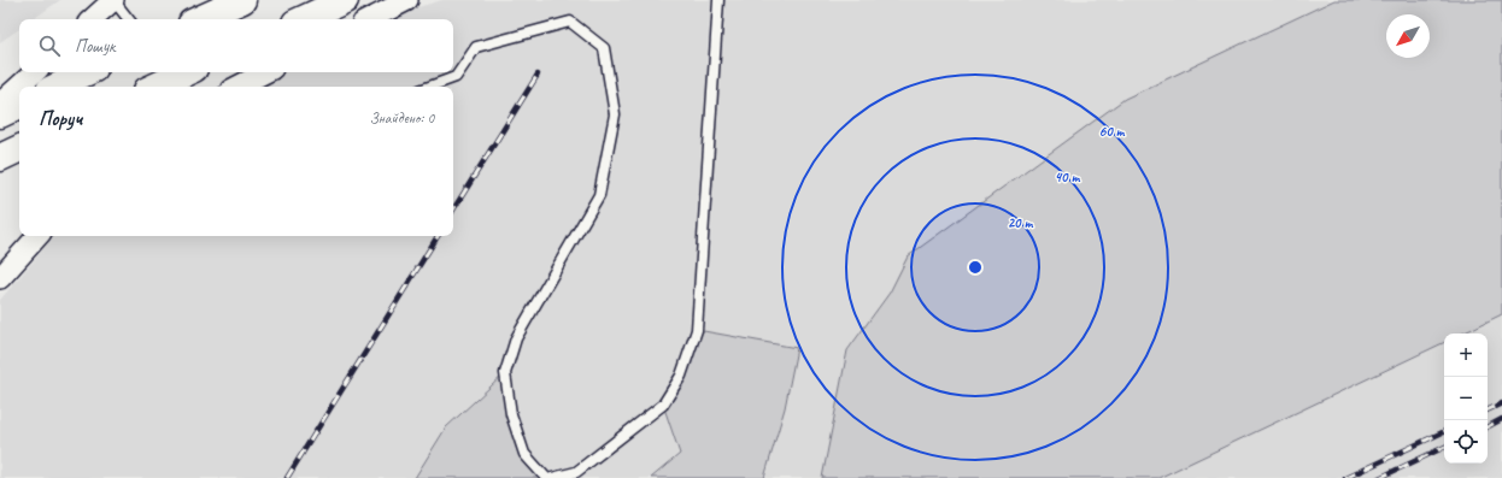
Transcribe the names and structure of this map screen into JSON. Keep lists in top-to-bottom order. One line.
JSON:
{"north":"bottom left","page":{"search":"Пошук","heading":["Поруч","Знайдено: 0"],"map_buttons":["+","−"]},"rings":["60 m","40 m","20 m"]}
